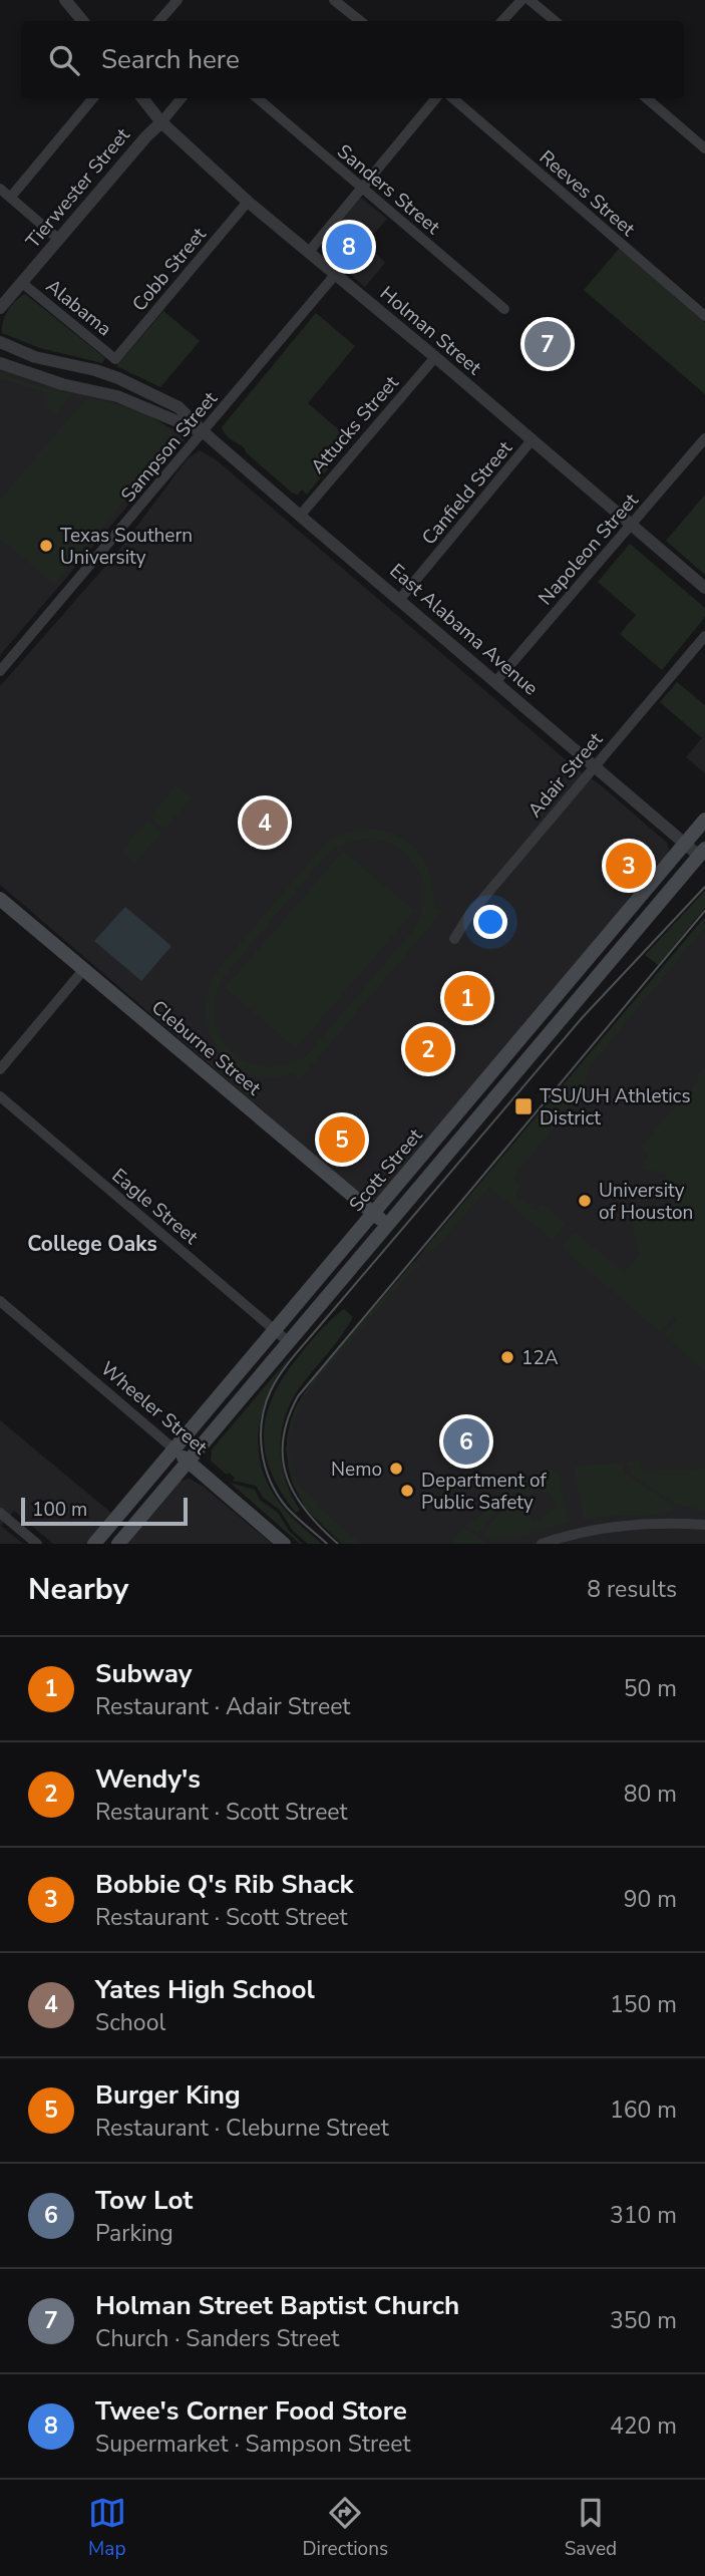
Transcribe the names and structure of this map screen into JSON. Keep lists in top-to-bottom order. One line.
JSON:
{"streets":{"main road":["Cleburne Street","Scott Street","Wheeler Street"],"street":["Tierwester Street","Sanders Street","Reeves Street","Cobb Street","Alabama","Holman Street","Attucks Street","Sampson Street","Canfield Street","Napoleon Street","East Alabama Avenue","Adair Street","Eagle Street"]},"crossings":[["Tierwester Street","Alabama"],["Tierwester Street","Holman Street"],["Cobb Street","Alabama"],["Cobb Street","Holman Street"],["Holman Street","Attucks Street"],["Holman Street","Sampson Street"],["Holman Street","Canfield Street"],["Holman Street","Napoleon Street"],["Attucks Street","East Alabama Avenue"],["Sampson Street","East Alabama Avenue"],["Canfield Street","East Alabama Avenue"],["Napoleon Street","East Alabama Avenue"],["East Alabama Avenue","Adair Street"],["East Alabama Avenue","Scott Street"],["Cleburne Street","Scott Street"],["Scott Street","Eagle Street"],["Scott Street","Wheeler Street"]],"districts":["College Oaks"],"places":{"other":["Texas Southern University","University of Houston","12A","Nemo","Department of Public Safety"],"transit":["TSU/UH Athletics District"]},"scale_bar":"100 m","page":{"search":"Search here","pins":["8","7","4","3","1","2","5","6"],"scale":"100 m","heading":["Nearby","8 results"],"list":[{"mark":"1","name":"Subway","note":"Restaurant · Adair Street","value":"50 m"},{"mark":"2","name":"Wendy's","note":"Restaurant · Scott Street","value":"80 m"},{"mark":"3","name":"Bobbie Q's Rib Shack","note":"Restaurant · Scott Street","value":"90 m"},{"mark":"4","name":"Yates High School","note":"School","value":"150 m"},{"mark":"5","name":"Burger King","note":"Restaurant · Cleburne Street","value":"160 m"},{"mark":"6","name":"Tow Lot","note":"Parking","value":"310 m"},{"mark":"7","name":"Holman Street Baptist Church","note":"Church · Sanders Street","value":"350 m"},{"mark":"8","name":"Twee's Corner Food Store","note":"Supermarket · Sampson Street","value":"420 m"}],"nav":["Map","Directions","Saved"]}}
